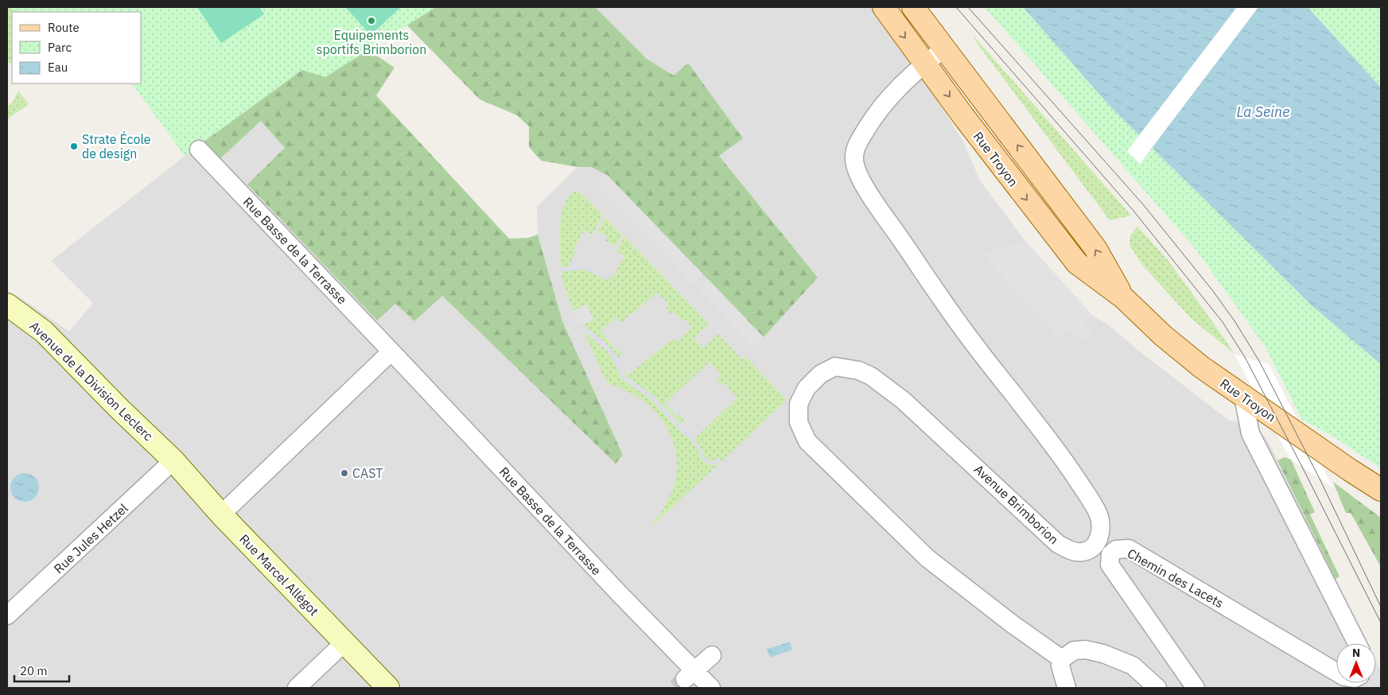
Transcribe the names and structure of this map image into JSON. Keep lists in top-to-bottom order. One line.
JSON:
{"streets":{"main road":["Rue Troyon","Avenue de la Division Leclerc","Rue Marcel Allégot"],"street":["Rue Basse de la Terrasse","Avenue Brimborion","Rue Jules Hetzel","Chemin des Lacets"]},"crossings":[["Rue Troyon","Avenue Brimborion"],["Avenue de la Division Leclerc","Rue Jules Hetzel"],["Avenue de la Division Leclerc","Rue Marcel Allégot"],["Rue Jules Hetzel","Rue Marcel Allégot"]],"water":["La Seine"],"places":["Equipements sportifs Brimborion","Strate École de design","CAST"],"legend":["Route","Parc","Eau"],"scale_bar":"20 m","north":"top"}
